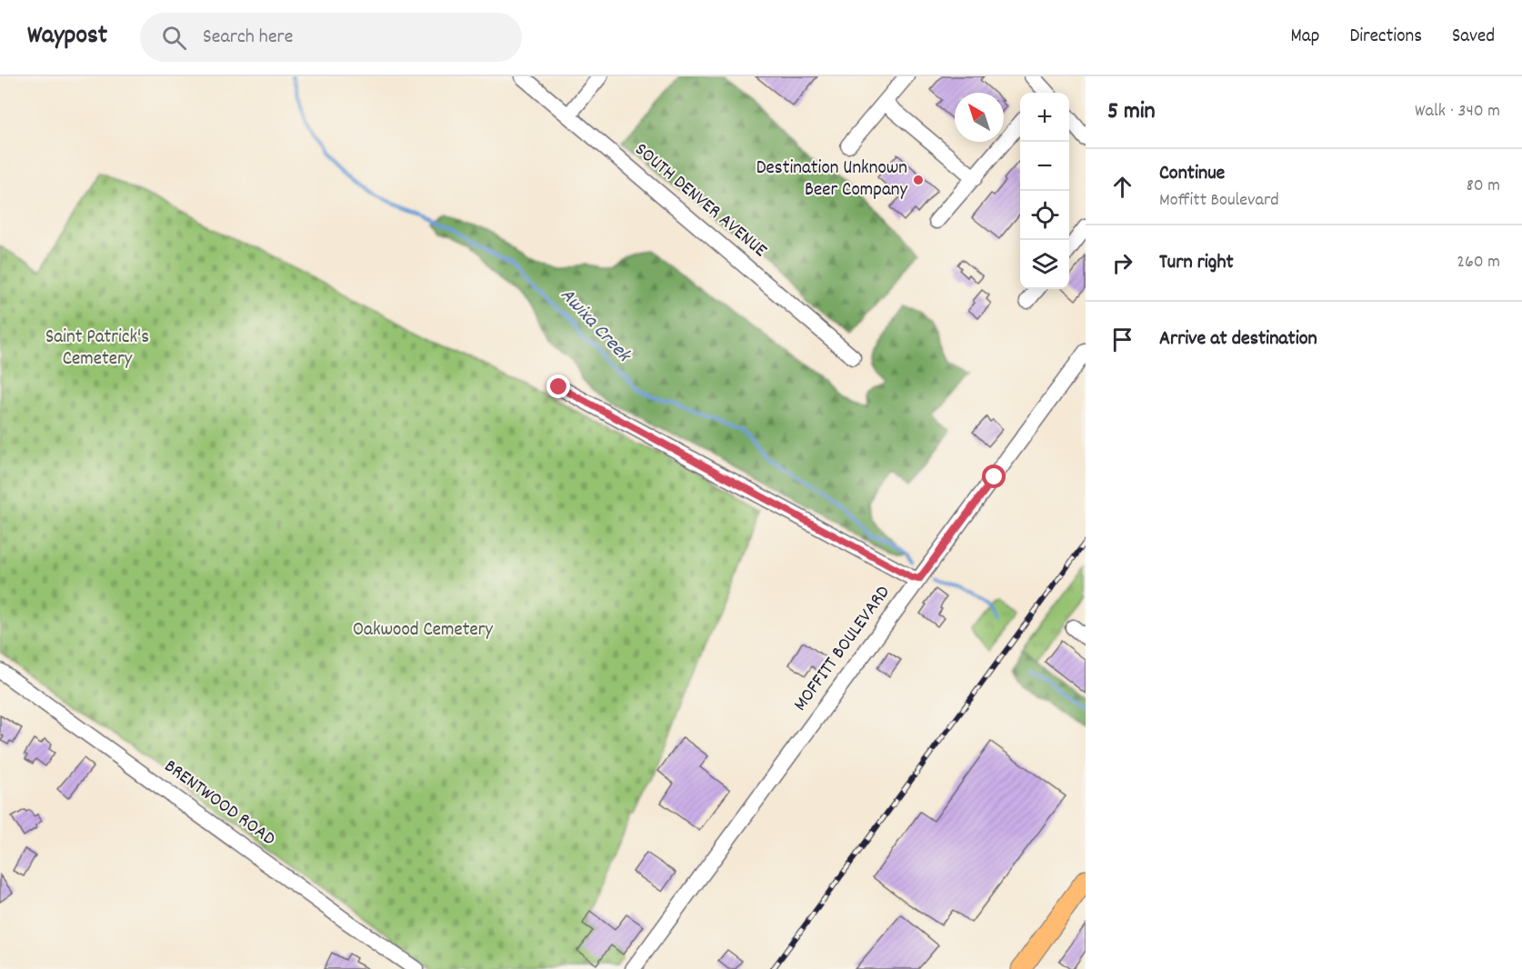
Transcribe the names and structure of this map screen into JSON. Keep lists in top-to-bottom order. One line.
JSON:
{"streets":{"street":["SOUTH DENVER AVENUE","MOFFITT BOULEVARD","BRENTWOOD ROAD"]},"water":["Awixa Creek"],"parks":["Saint Patrick's Cemetery","Oakwood Cemetery"],"places":["Destination Unknown Beer Company"],"north":"top left","page":{"header":"Waypost","search":"Search here","nav":["Map","Directions","Saved"],"heading":["5 min","Walk · 340 m"],"map_buttons":["+","−"],"list":[["Continue","Moffitt Boulevard","80 m"],["Turn right","260 m"],"Arrive at destination"]}}
